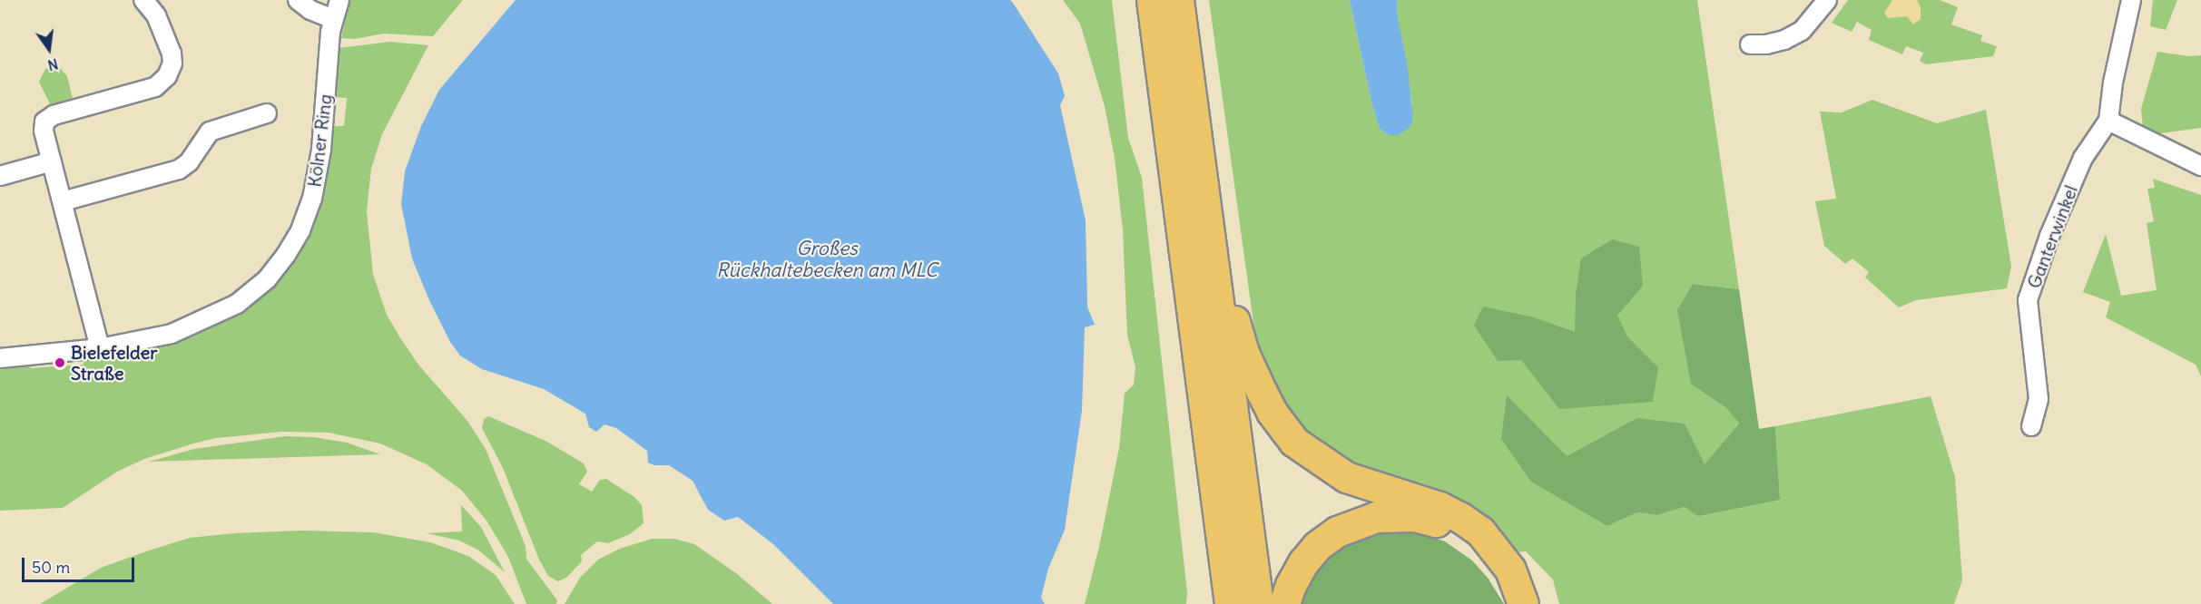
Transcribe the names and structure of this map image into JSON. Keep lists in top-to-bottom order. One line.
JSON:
{"streets":{"street":["Kölner Ring","Ganterwinkel"]},"water":["Großes Rückhaltebecken am MLC"],"places":["Bielefelder Straße"],"scale_bar":"50 m","north":"bottom"}
